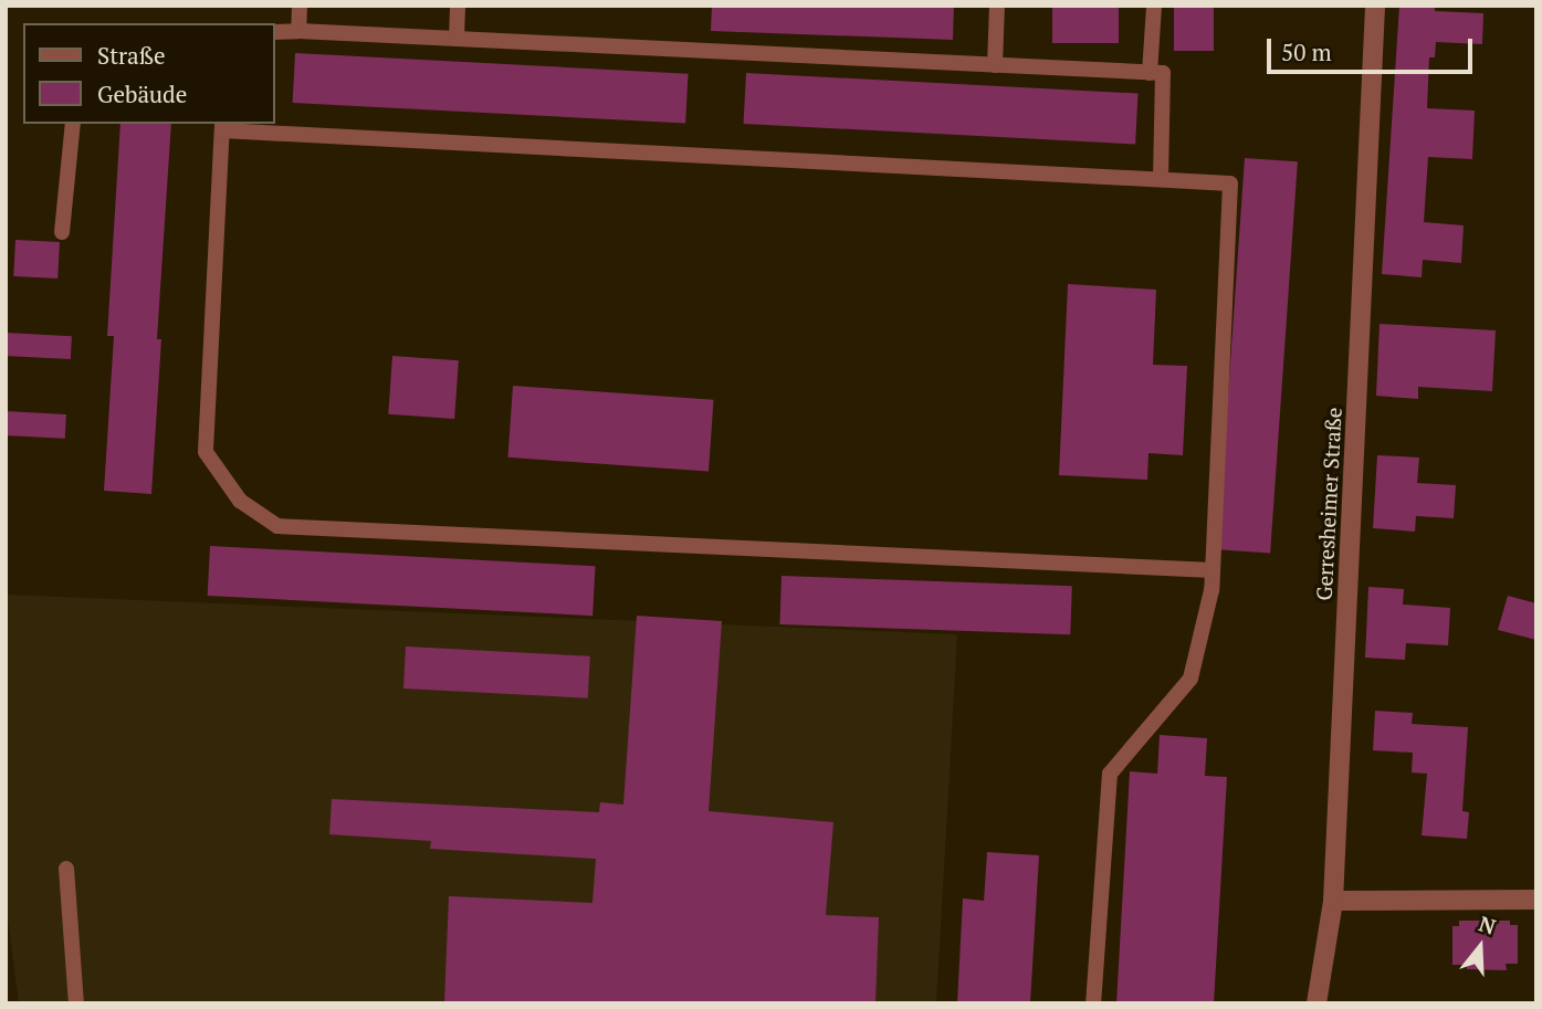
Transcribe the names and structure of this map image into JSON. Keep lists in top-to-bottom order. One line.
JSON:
{"streets":{"street":["Gerresheimer Straße"]},"legend":["Straße","Gebäude"],"scale_bar":"50 m","north":"top"}
